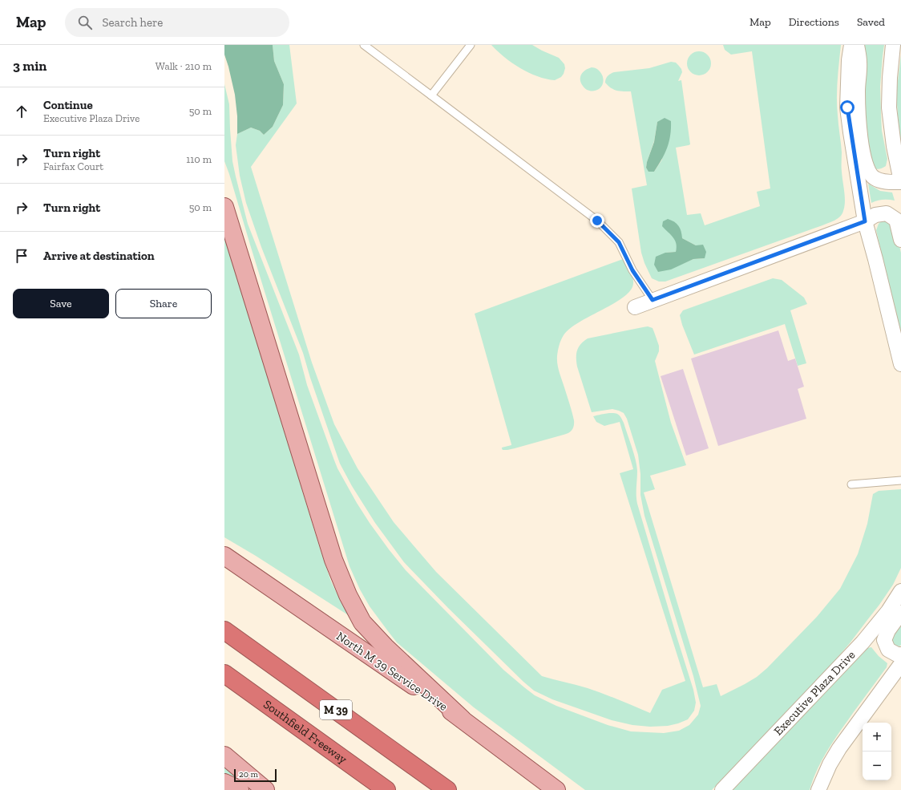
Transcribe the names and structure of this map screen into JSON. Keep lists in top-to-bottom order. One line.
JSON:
{"streets":{"highway":["M 39","Southfield Freeway"],"main road":["North M 39 Service Drive"],"street":["Executive Plaza Drive"]},"scale_bar":"20 m","page":{"header":"Map","search":"Search here","nav":["Map","Directions","Saved"],"heading":["3 min","Walk · 210 m"],"list":[["Continue","Executive Plaza Drive","50 m"],["Turn right","Fairfax Court","110 m"],["Turn right","50 m"],"Arrive at destination"],"buttons":["Save","Share"],"map_buttons":["+","−"],"scale":"20 m"}}
